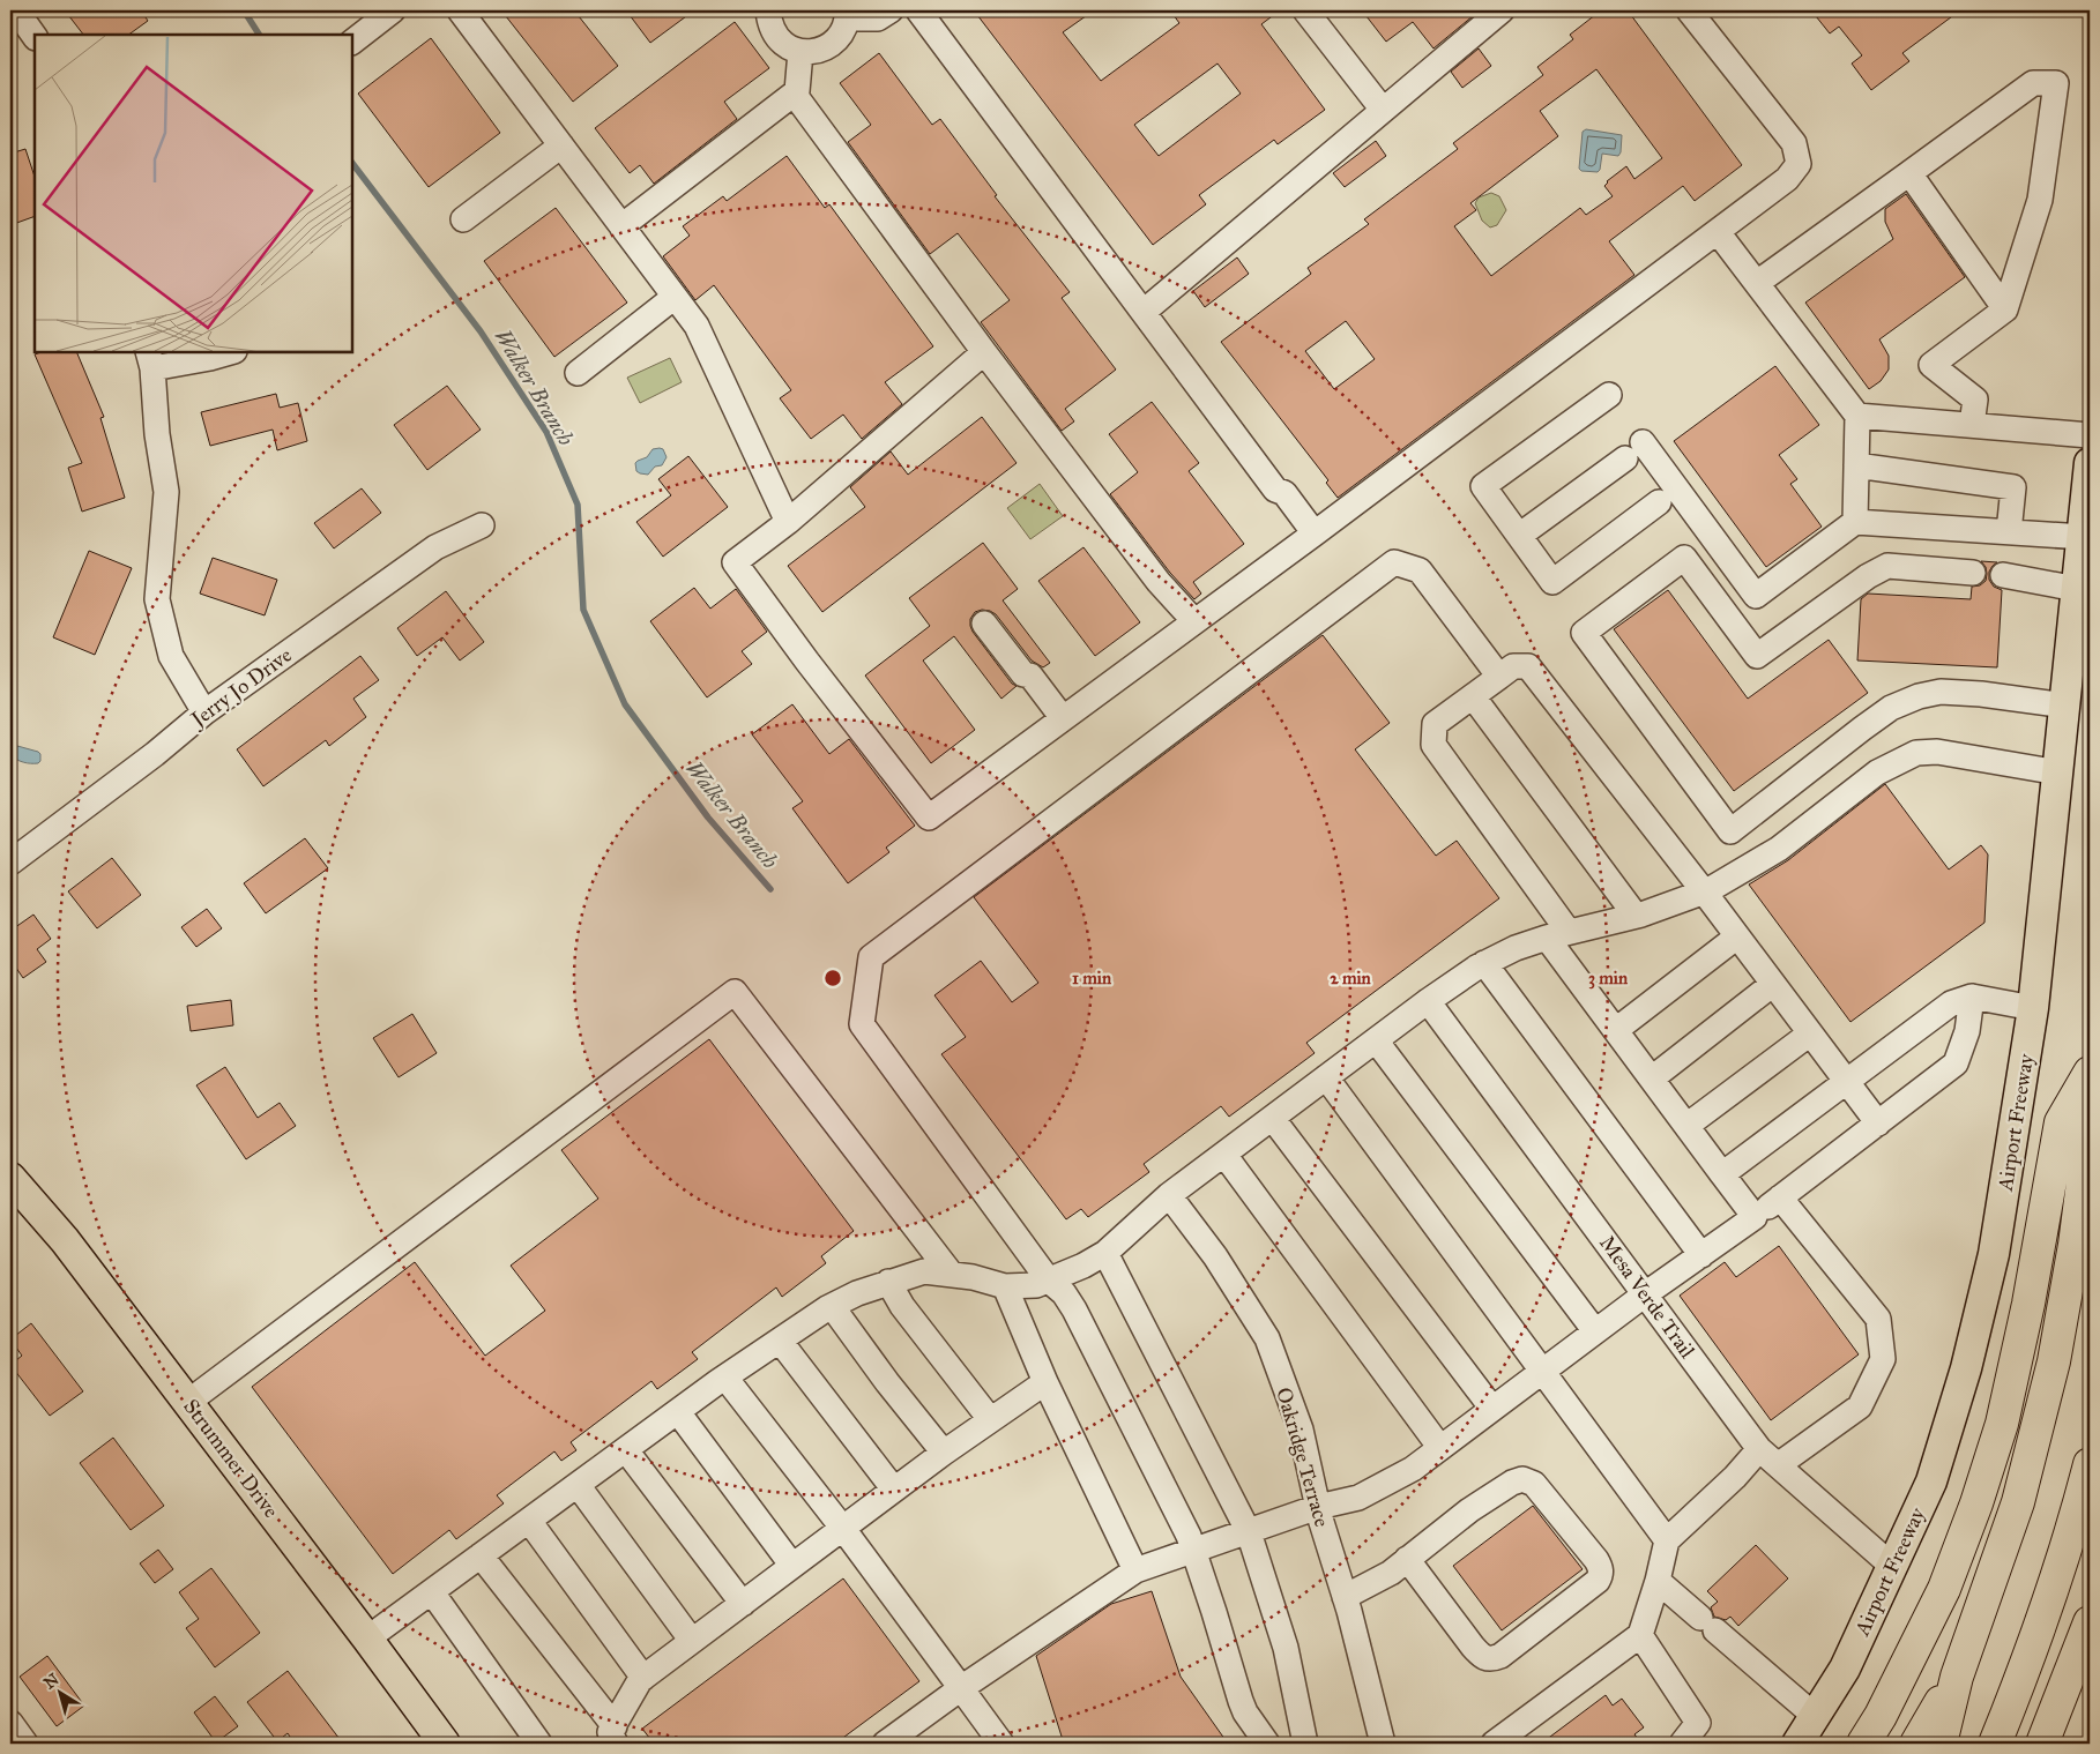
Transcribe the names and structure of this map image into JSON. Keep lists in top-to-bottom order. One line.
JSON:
{"streets":{"main road":["Airport Freeway","Strummer Drive"],"street":["Jerry Jo Drive","Mesa Verde Trail","Oakridge Terrace"]},"crossings":[["Airport Freeway","Mesa Verde Trail"]],"water":["Walker Branch"],"north":"top left","rings":["1 min","2 min","3 min"]}
